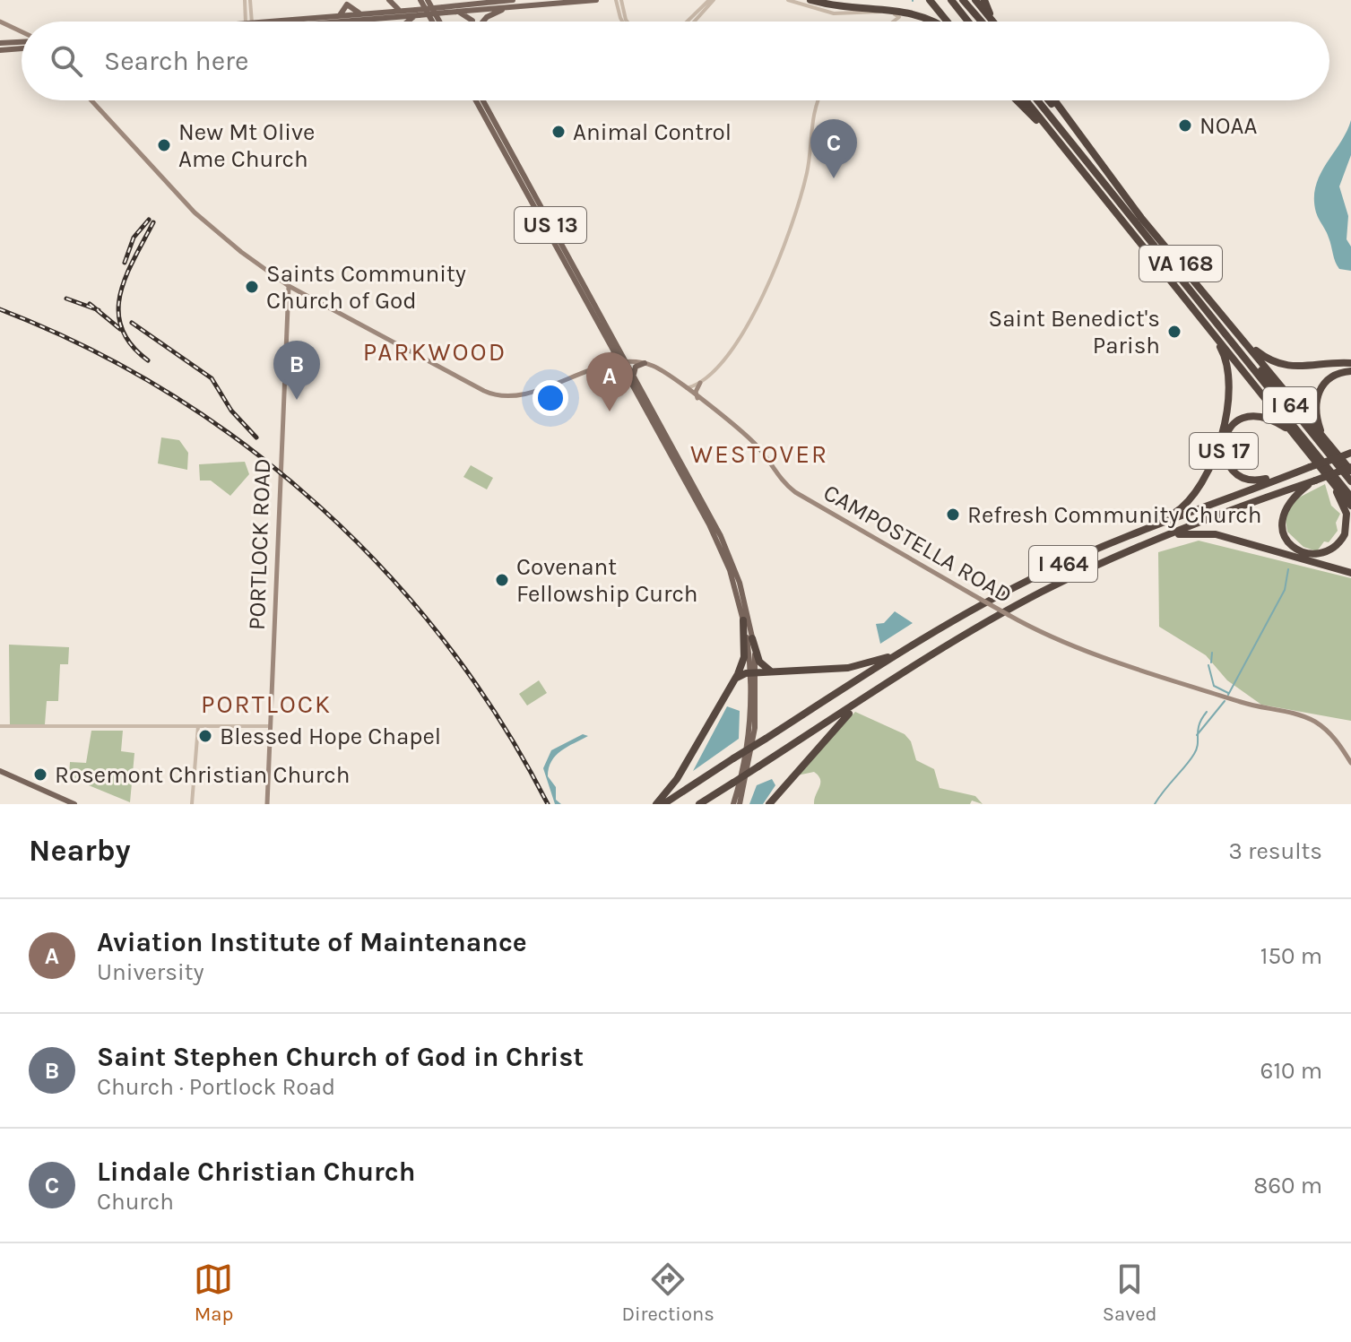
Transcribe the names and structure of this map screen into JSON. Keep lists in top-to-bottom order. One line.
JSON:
{"streets":{"highway":["VA 168","I 64","US 17","I 464"],"main road":["US 13","CAMPOSTELLA ROAD","PORTLOCK ROAD"]},"crossings":[["US 13","CAMPOSTELLA ROAD"],["I 64","US 17"],["US 17","I 464"],["CAMPOSTELLA ROAD","PORTLOCK ROAD"]],"districts":["PARKWOOD","WESTOVER","PORTLOCK"],"places":["NOAA","Animal Control","New Mt Olive Ame Church","Saints Community Church of God","Saint Benedict's Parish","Refresh Community Church","Covenant Fellowship Curch","Blessed Hope Chapel","Rosemont Christian Church"],"page":{"search":"Search here","pins":["C","B","A"],"heading":["Nearby","3 results"],"list":[{"mark":"A","name":"Aviation Institute of Maintenance","note":"University","value":"150 m"},{"mark":"B","name":"Saint Stephen Church of God in Christ","note":"Church · Portlock Road","value":"610 m"},{"mark":"C","name":"Lindale Christian Church","note":"Church","value":"860 m"}],"nav":["Map","Directions","Saved"]}}
